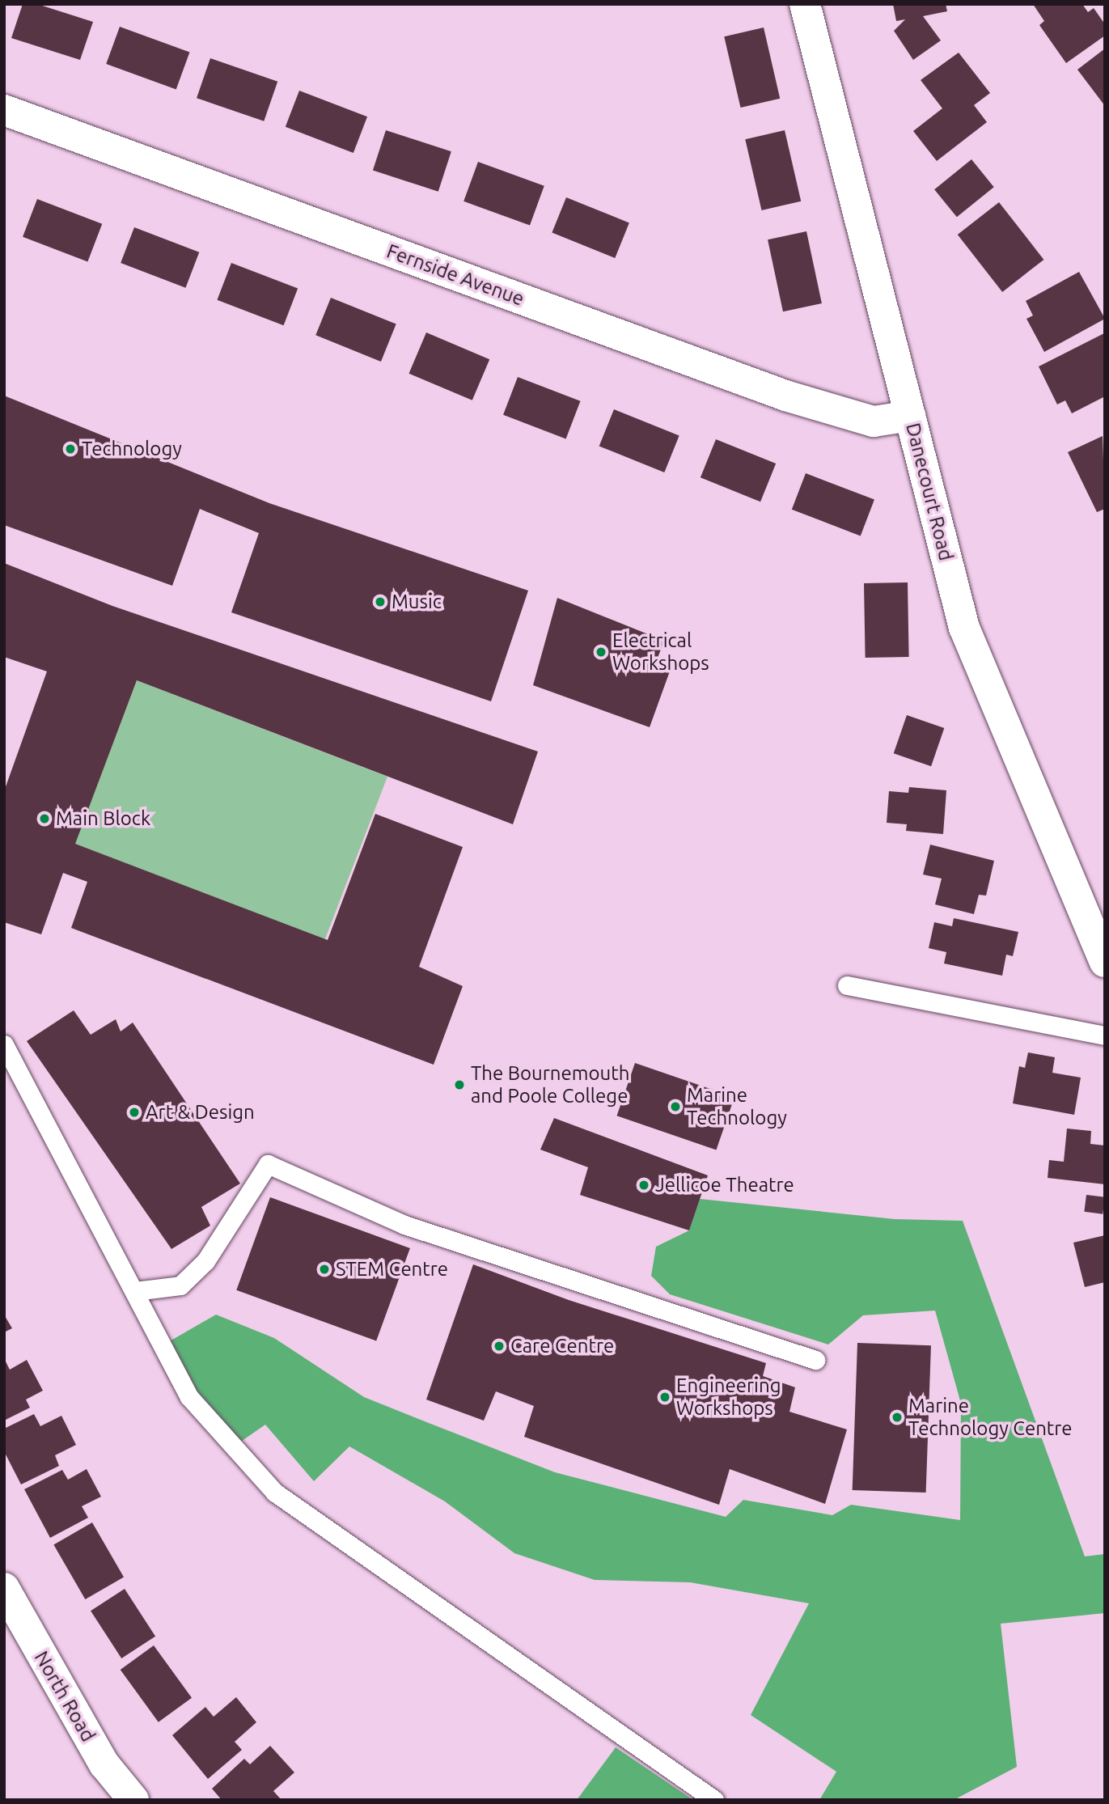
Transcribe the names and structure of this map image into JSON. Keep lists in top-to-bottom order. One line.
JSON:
{"streets":{"street":["Fernside Avenue","Danecourt Road","North Road"]},"crossings":[["Fernside Avenue","Danecourt Road"]],"places":["Technology","Music","Electrical Workshops","Main Block","The Bournemouth and Poole College","Marine Technology","Art & Design","Jellicoe Theatre","STEM Centre","Care Centre","Engineering Workshops","Marine Technology Centre"]}
